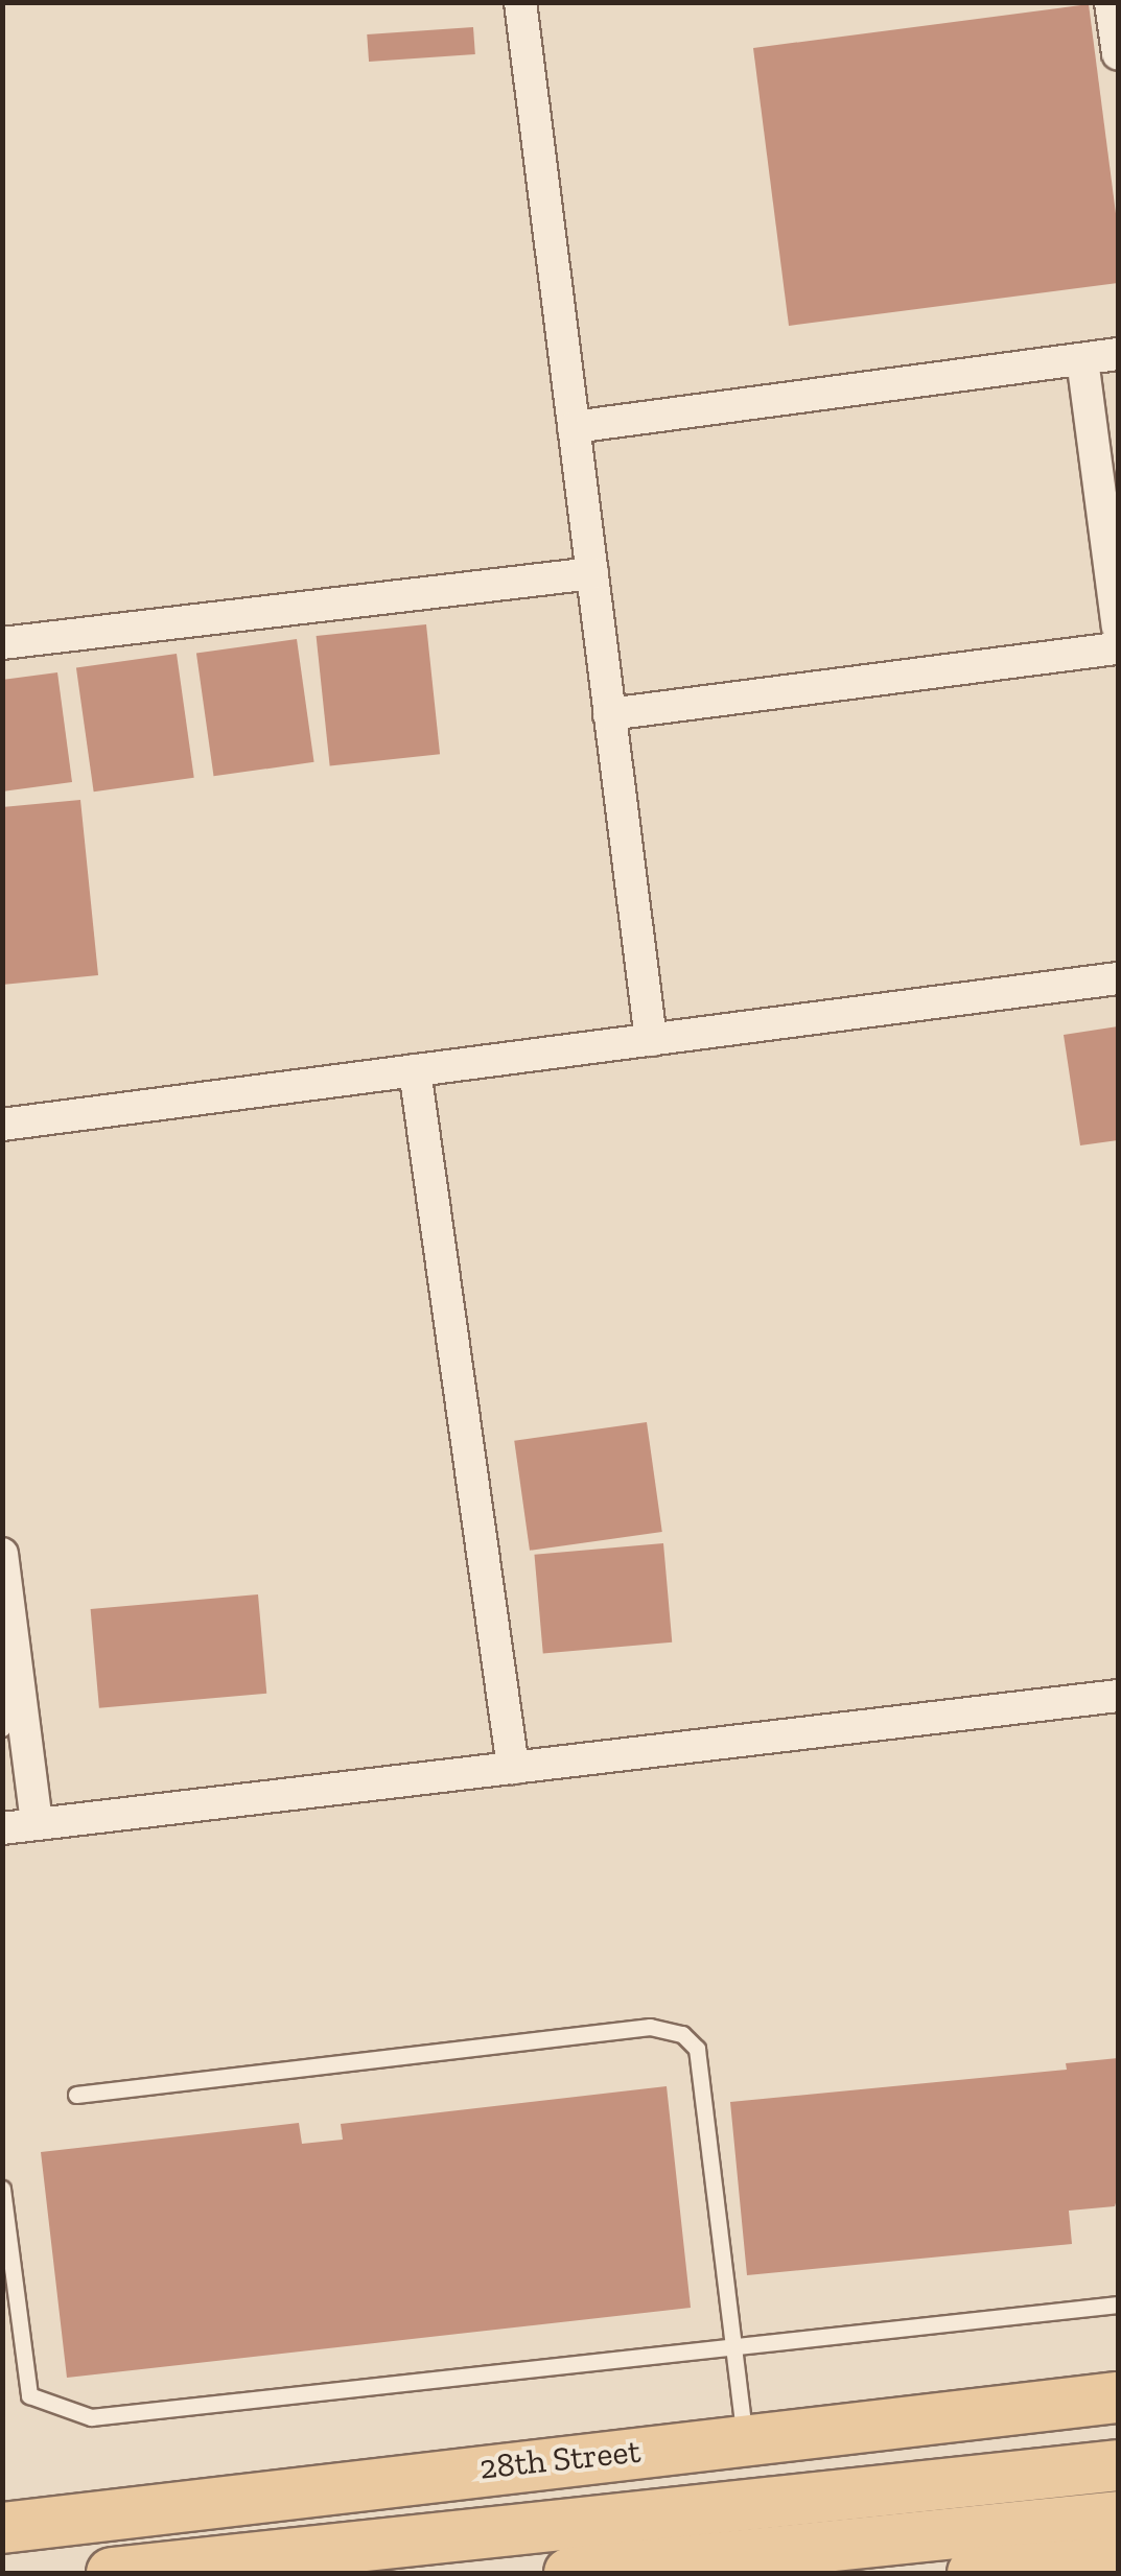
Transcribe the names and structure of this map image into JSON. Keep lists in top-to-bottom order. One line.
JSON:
{"streets":{"main road":["28th Street"]}}
